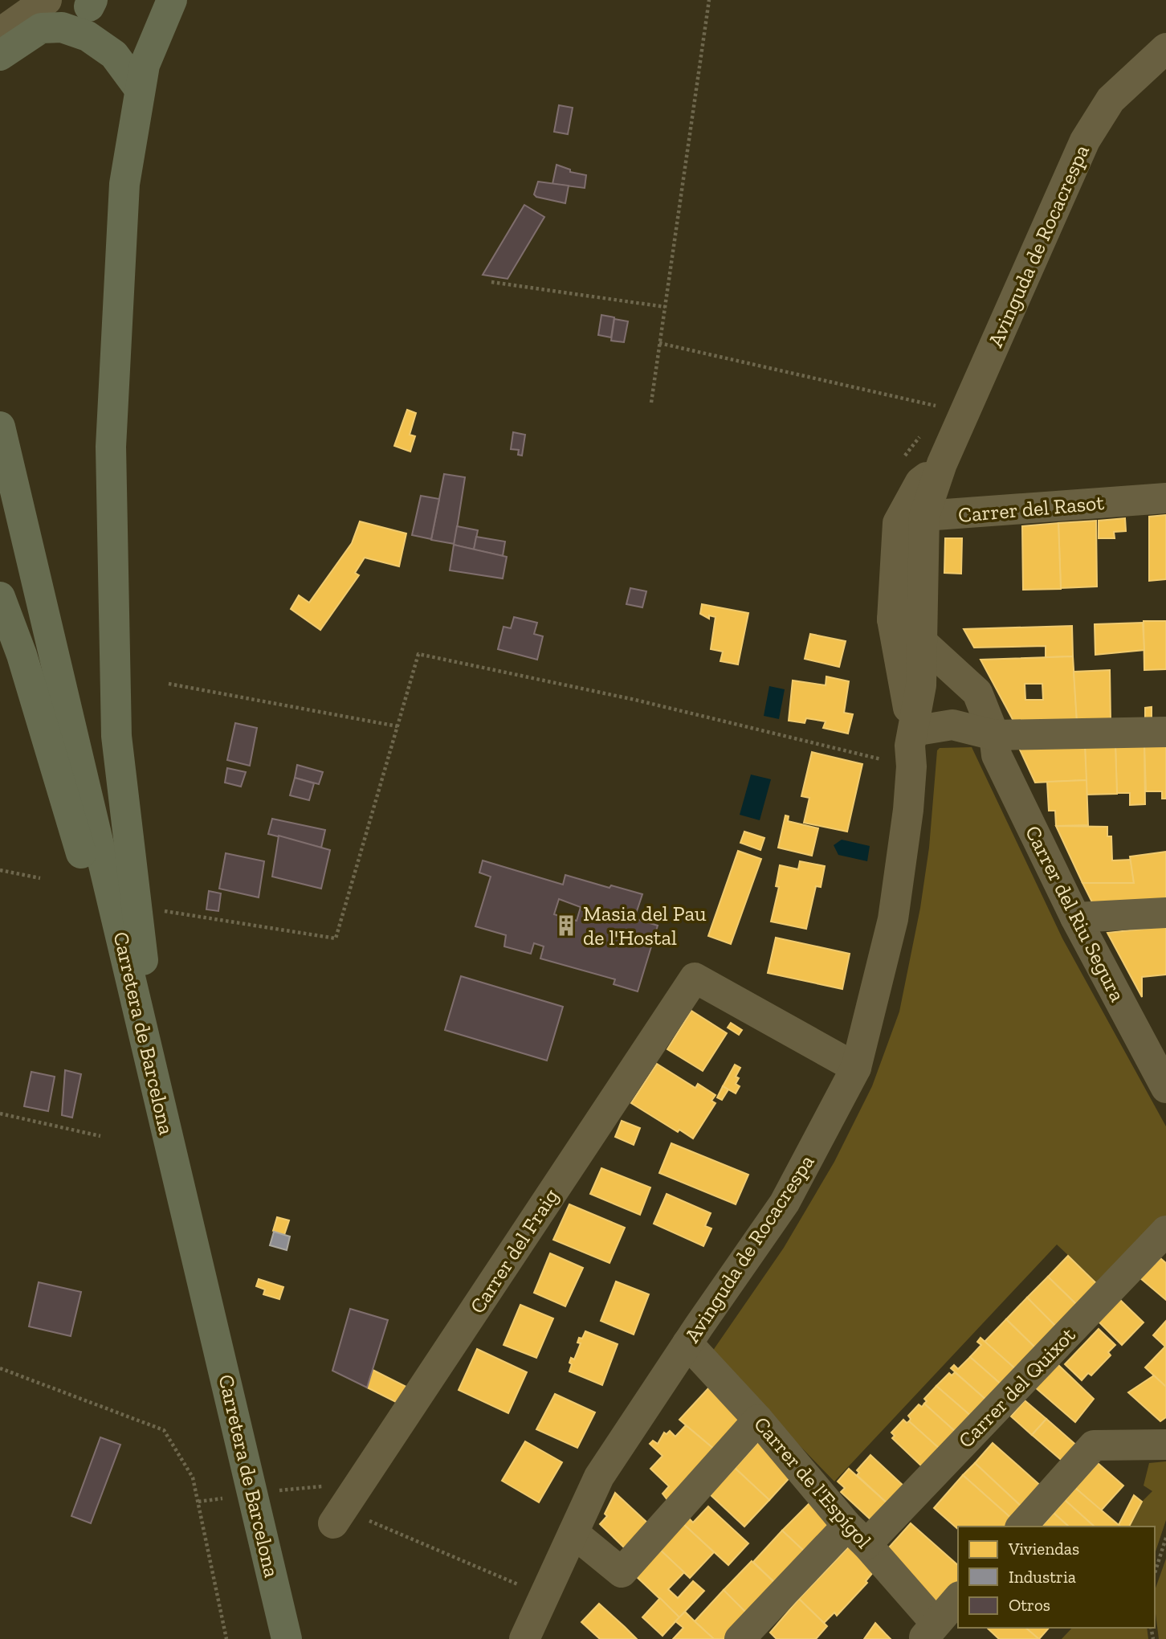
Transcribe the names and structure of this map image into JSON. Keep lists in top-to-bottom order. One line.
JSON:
{"streets":{"highway":["Carretera de Barcelona"],"street":["Avinguda de Rocacrespa","Carrer del Rasot","Carrer del Riu Segura","Carrer del Fraig","Carrer del Quixot","Carrer de l'Espígol"]},"crossings":[["Avinguda de Rocacrespa","Carrer del Rasot"],["Avinguda de Rocacrespa","Carrer del Riu Segura"],["Avinguda de Rocacrespa","Carrer del Fraig"],["Avinguda de Rocacrespa","Carrer de l'Espígol"],["Carrer del Quixot","Carrer de l'Espígol"]],"places":{"building":["Masia del Pau de l'Hostal"]},"legend":["Viviendas","Industria","Otros"]}
